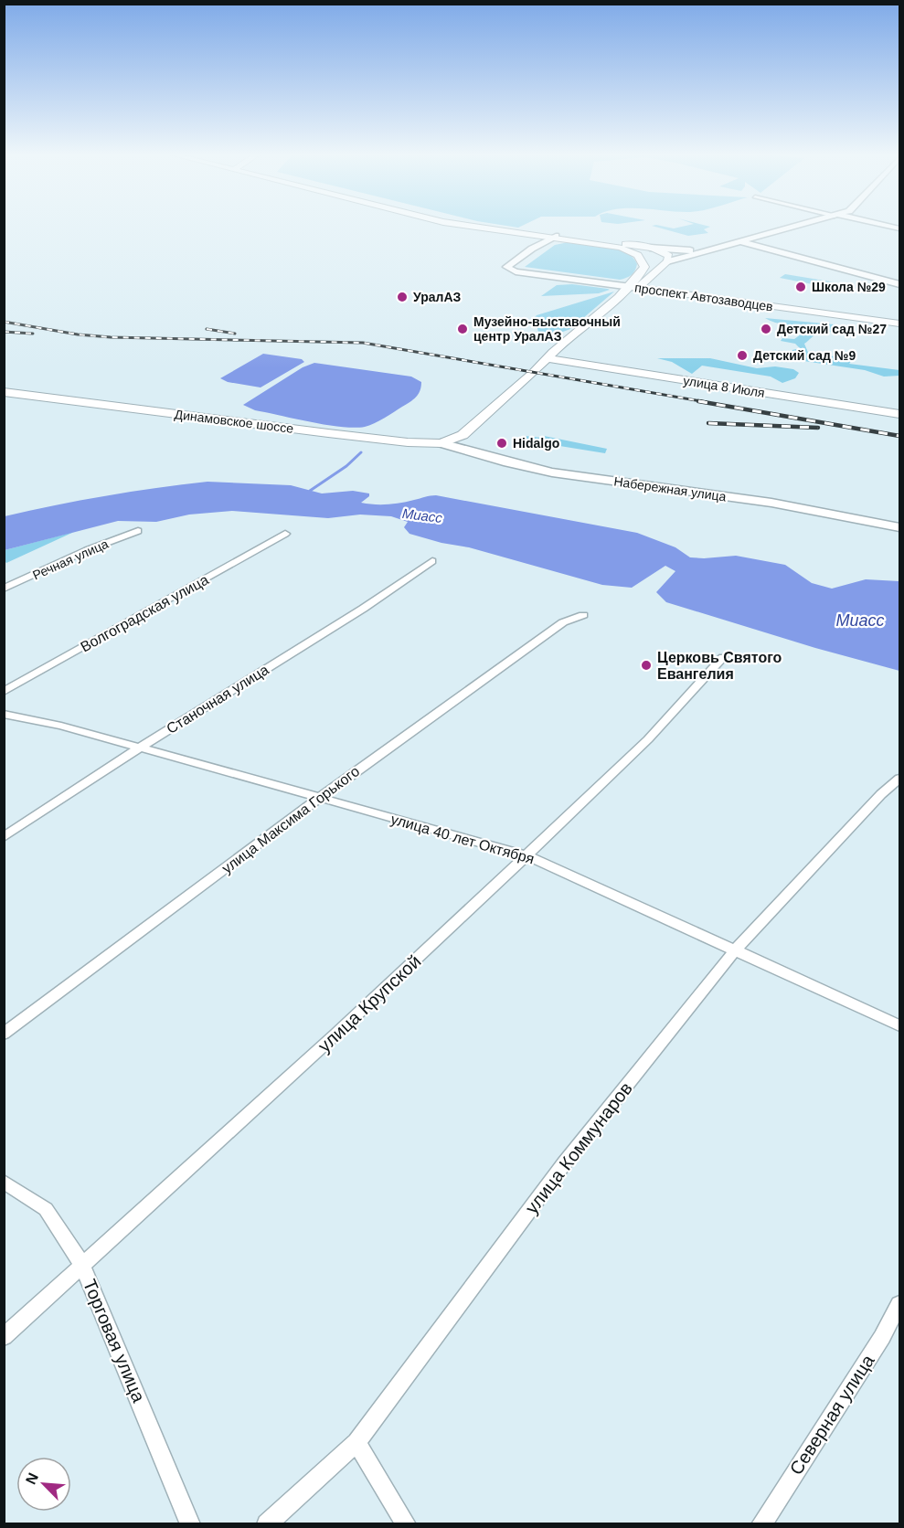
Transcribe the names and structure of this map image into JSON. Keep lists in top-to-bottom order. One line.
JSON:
{"streets":{"main road":["проспект Автозаводцев","улица 8 Июля","Динамовское шоссе","Набережная улица"],"street":["Речная улица","Волгоградская улица","Станочная улица","улица Максима Горького","улица 40 лет Октября","улица Крупской","улица Коммунаров","Торговая улица","Северная улица"]},"crossings":[["Динамовское шоссе","Набережная улица"],["Станочная улица","улица 40 лет Октября"],["улица Максима Горького","улица 40 лет Октября"],["улица 40 лет Октября","улица Крупской"],["улица 40 лет Октября","улица Коммунаров"],["улица Крупской","Торговая улица"]],"water":["Миасс"],"places":["Школа №29","УралАЗ","Музейно-выставочный центр УралАЗ","Детский сад №27","Детский сад №9","Hidalgo","Церковь Святого Евангелия"],"north":"top left"}
